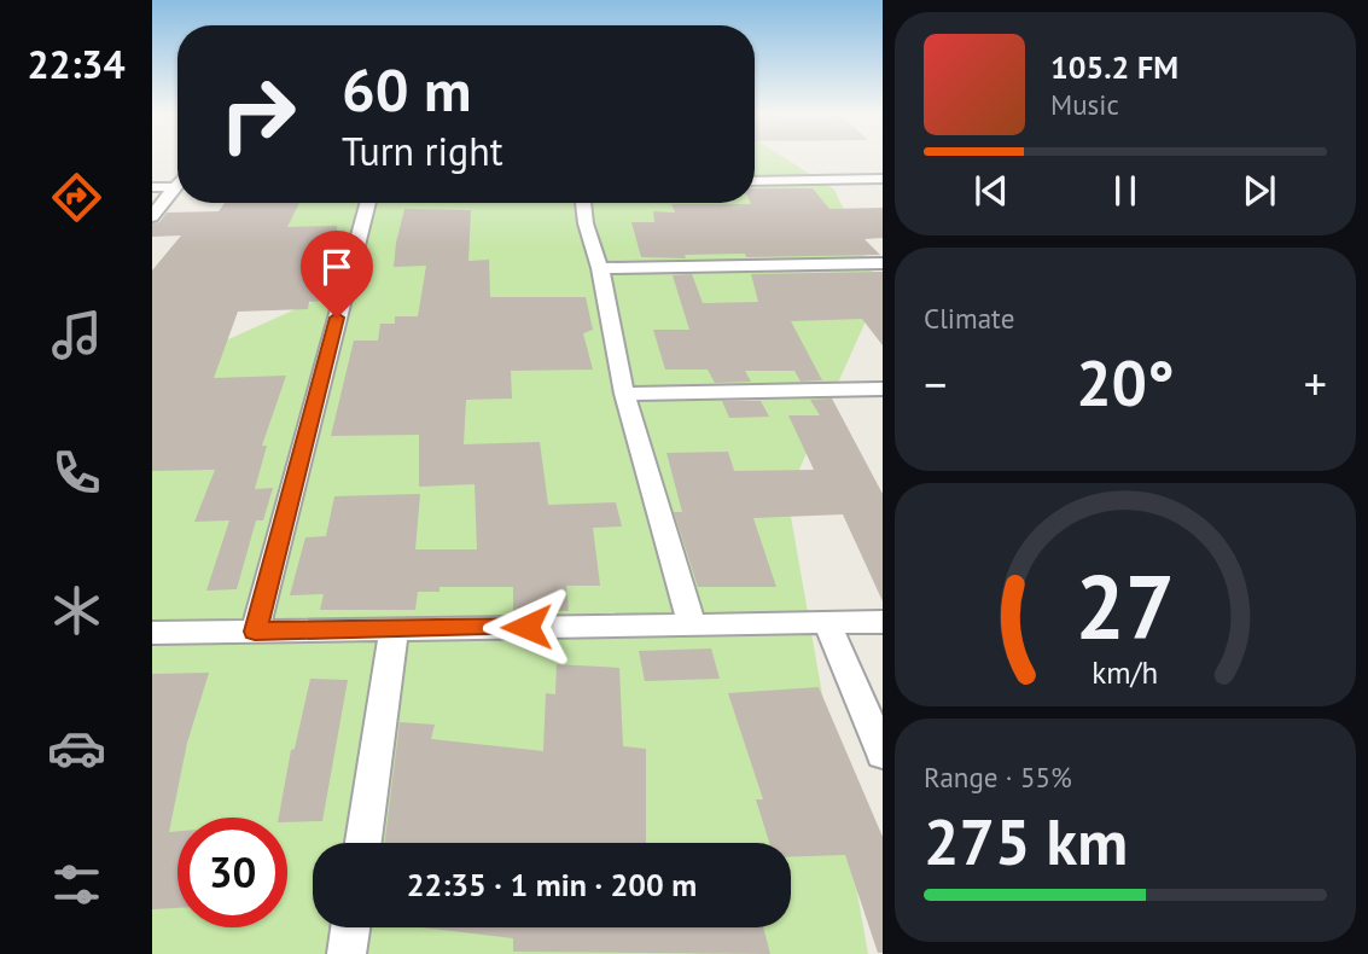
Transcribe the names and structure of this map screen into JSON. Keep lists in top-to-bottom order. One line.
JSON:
{"page":{"tabs":"22:34","turn":["60 m","Turn right"],"song":["105.2 FM","Music"],"tile":["Climate",["Range · 55%","275 km"]],"heat":["−","20°","+"],"limit":"30","trip":"22:35 · 1 min · 200 m","gauge":["27","km/h"]}}
